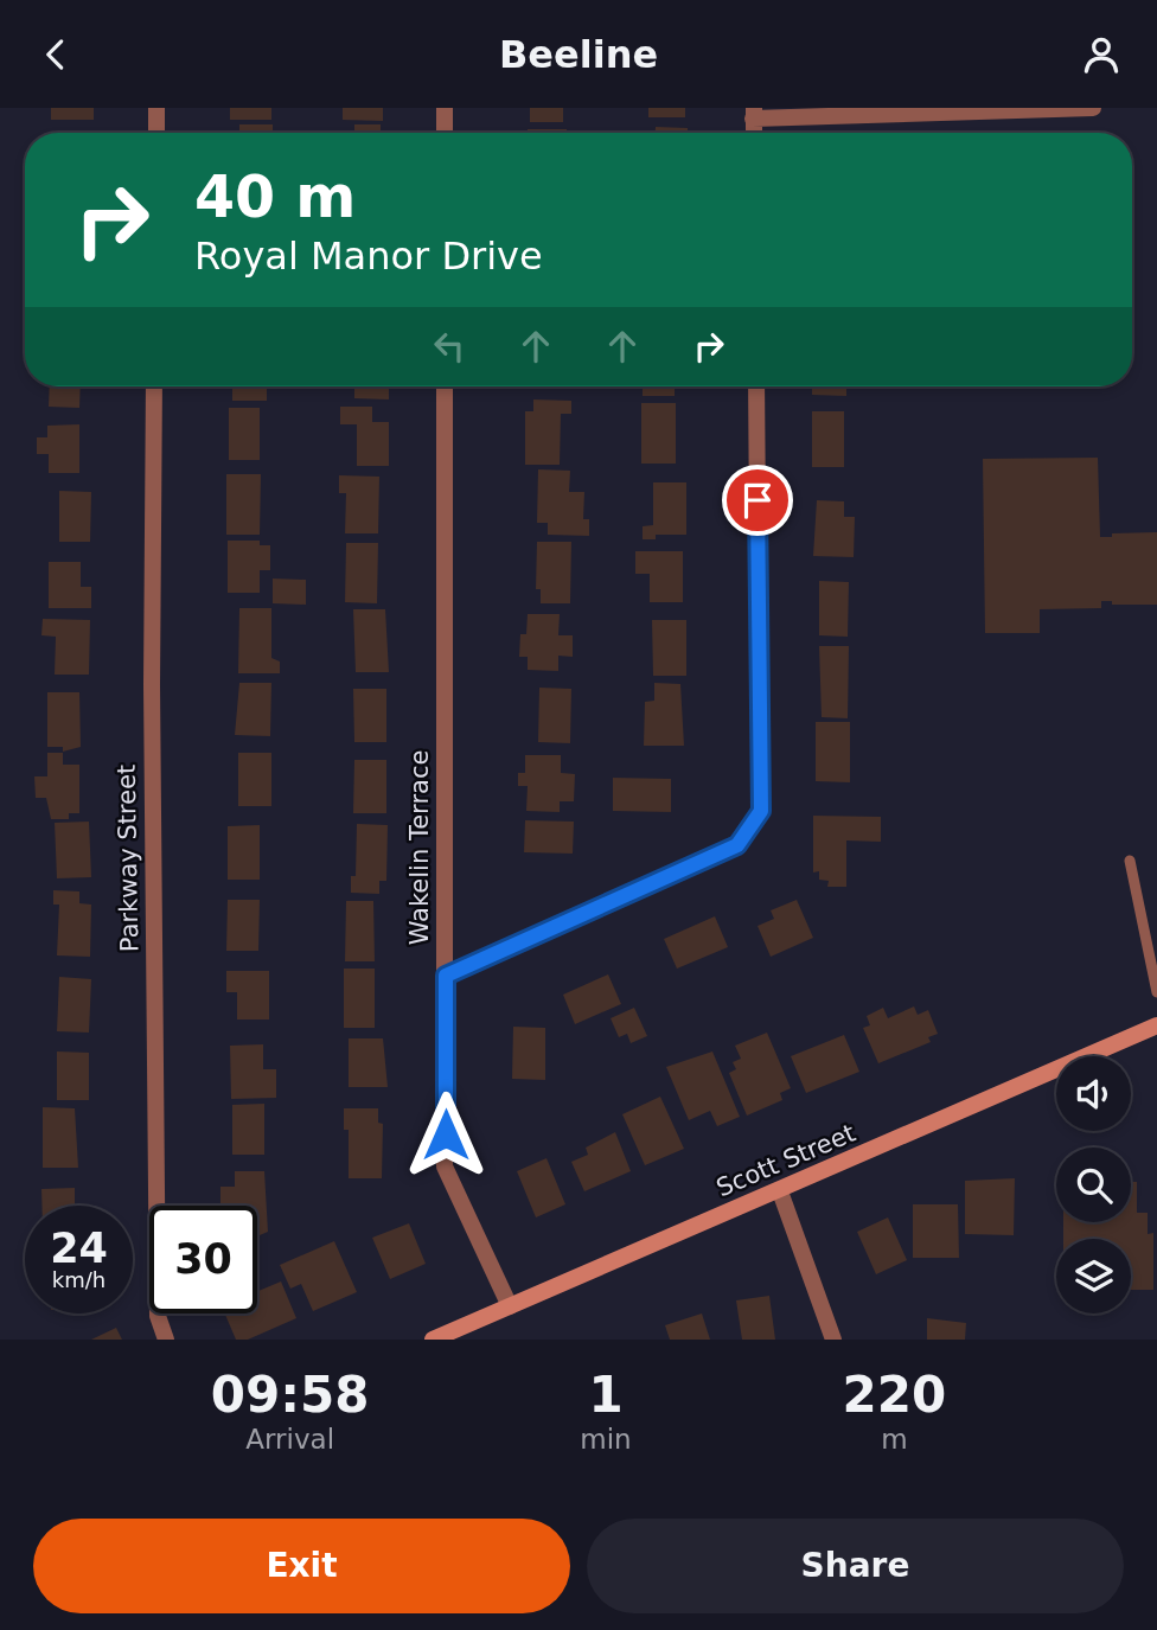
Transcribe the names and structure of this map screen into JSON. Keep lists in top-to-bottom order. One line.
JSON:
{"streets":{"main road":["Scott Street"],"street":["Wakelin Terrace","Parkway Street"]},"crossings":[["Wakelin Terrace","Scott Street"]],"page":{"header":"Beeline","turn":["40 m","Royal Manor Drive"],"speed":"24 km/h","limit":"30","eta":["09:58","Arrival","1","min","220","m"],"buttons":["Exit","Share"]}}
